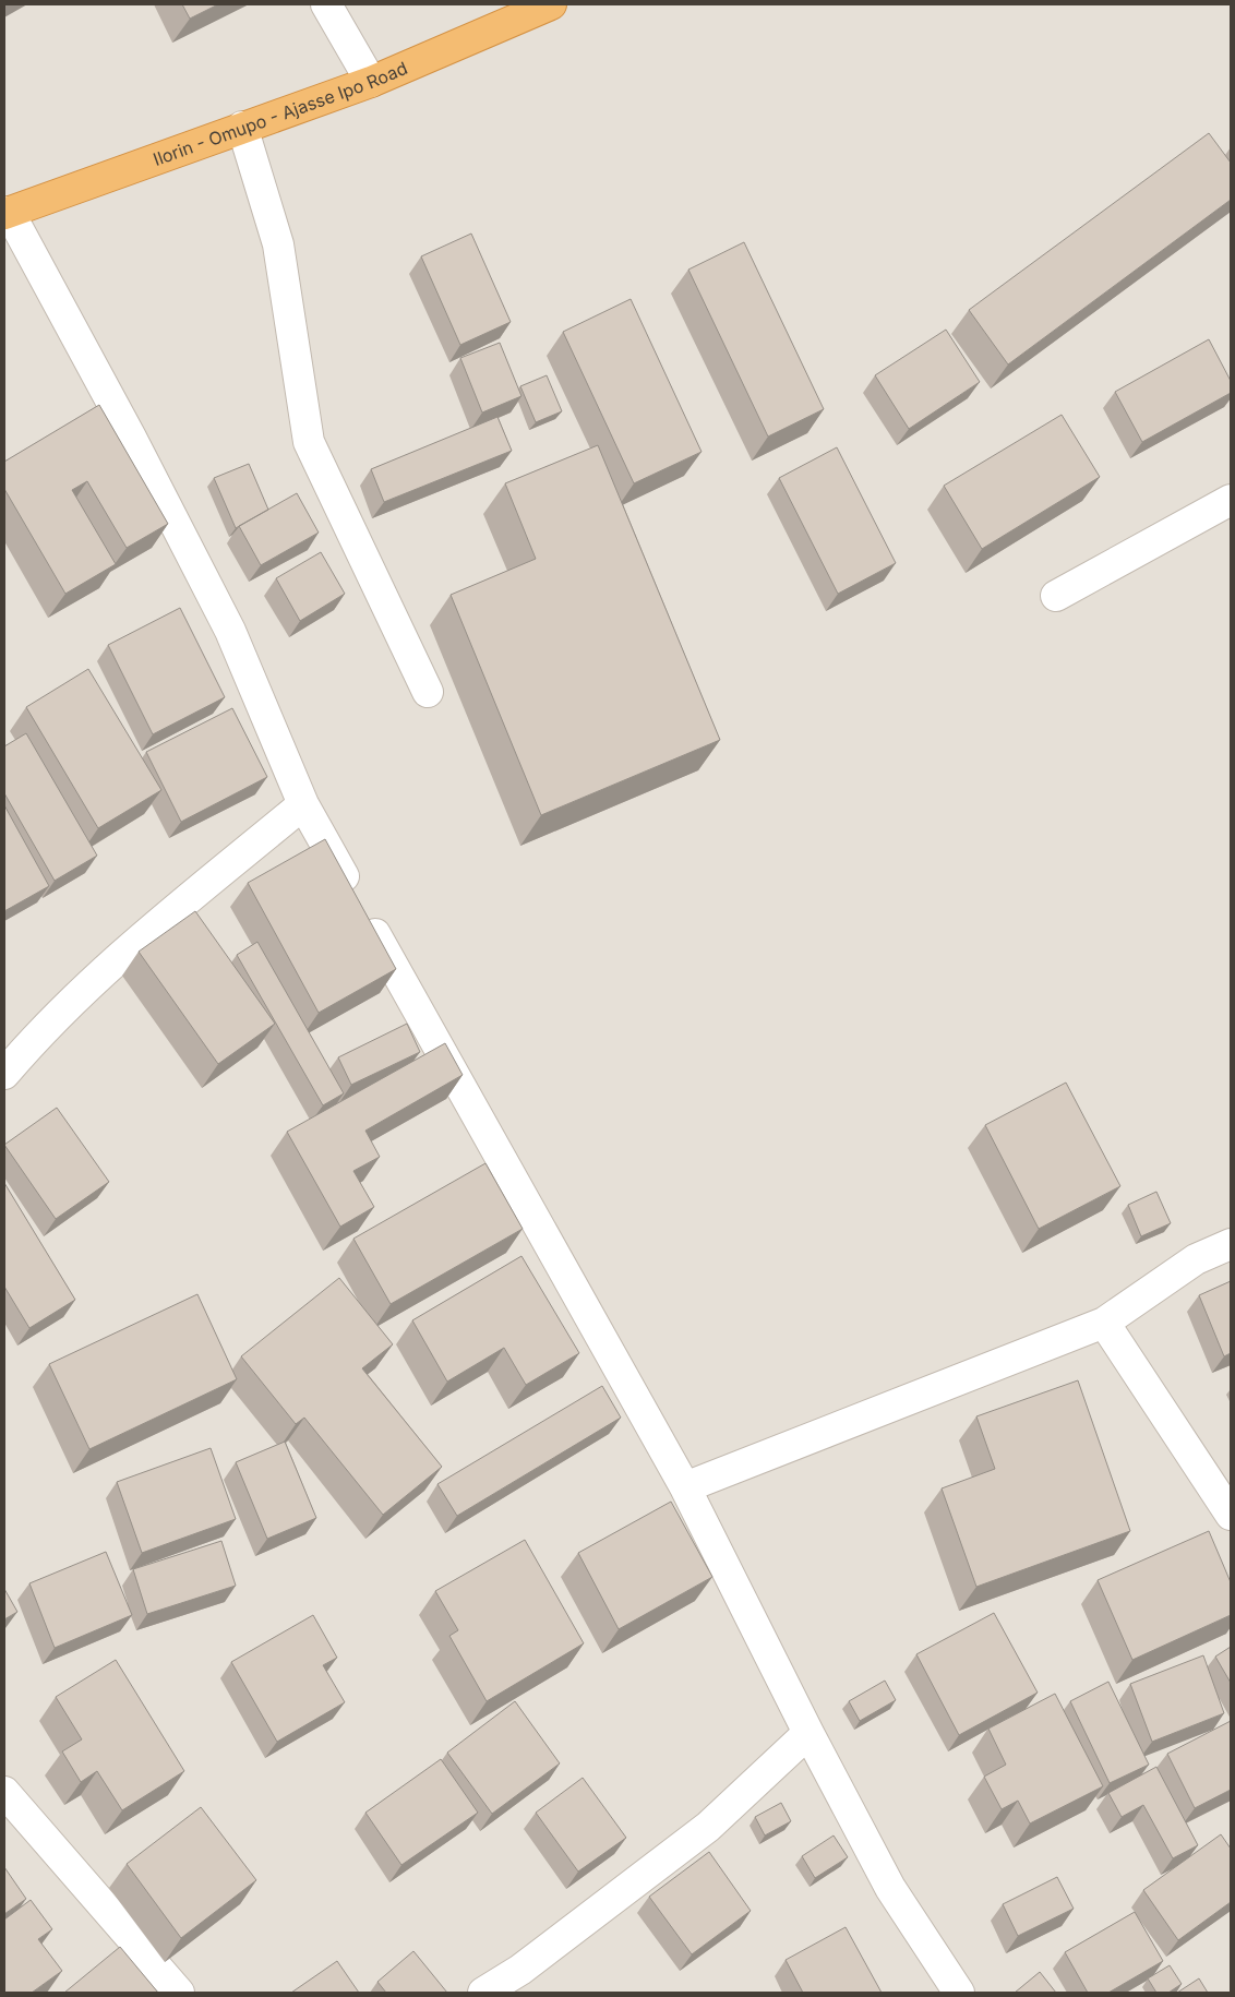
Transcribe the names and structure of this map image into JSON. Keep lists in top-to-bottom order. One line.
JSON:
{"streets":{"highway":["Ilorin - Omupo - Ajasse Ipo Road"]}}
